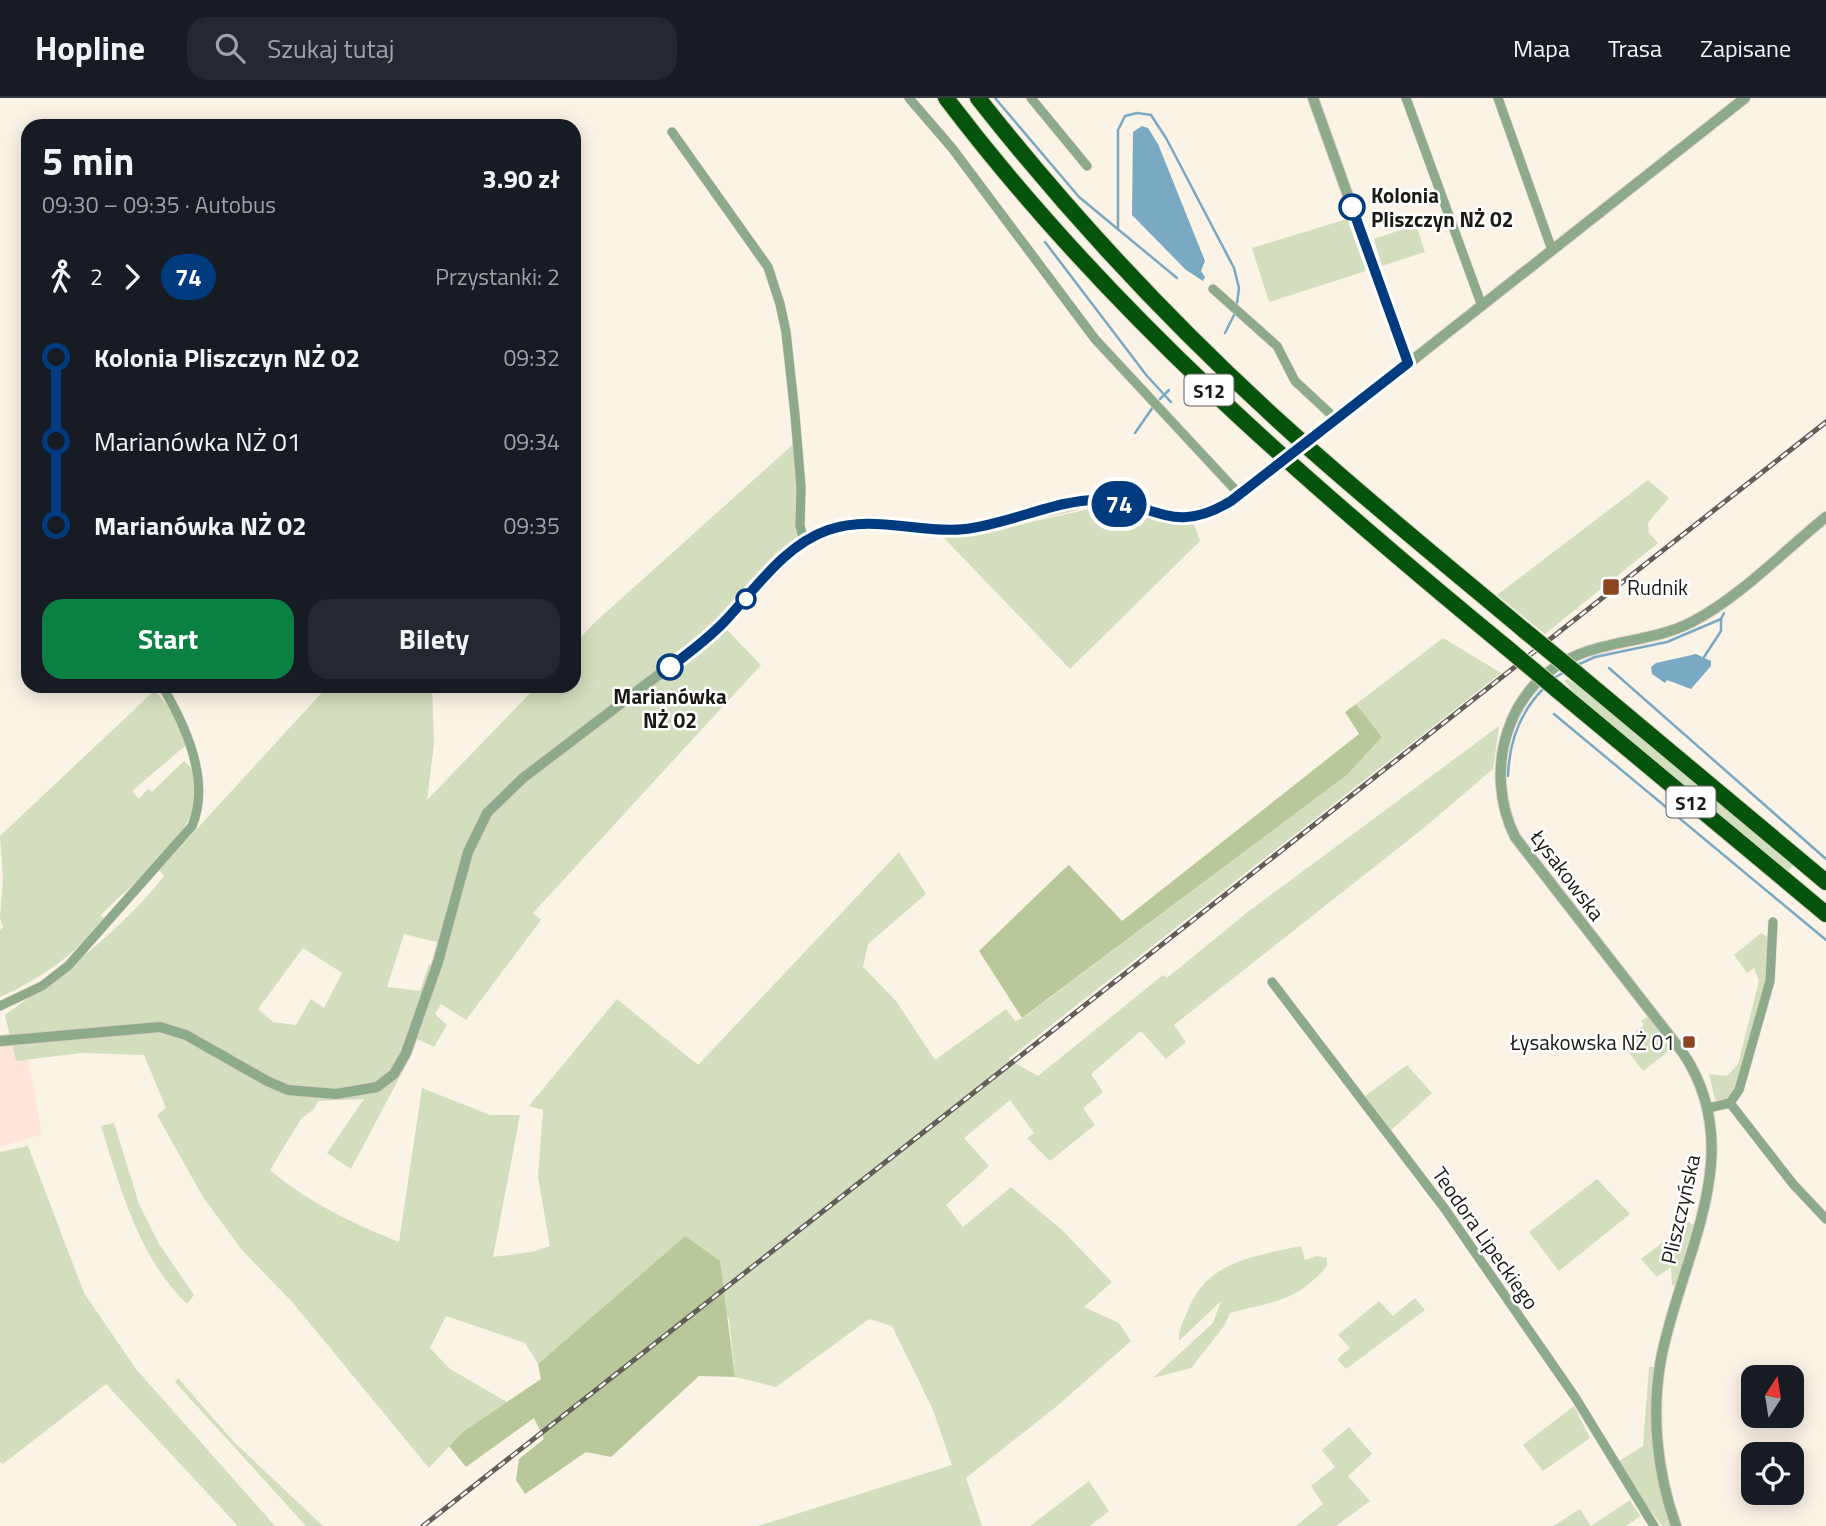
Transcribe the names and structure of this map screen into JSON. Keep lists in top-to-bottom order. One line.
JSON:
{"streets":{"highway":["S12"],"street":["Łysakowska","Pliszczyńska","Teodora Lipeckiego"]},"crossings":[["Łysakowska","Pliszczyńska"]],"places":{"other":["Kolonia Pliszczyn NŻ 02","Marianówka NŻ 02"],"transit":["Rudnik","Łysakowska NŻ 01"]},"lines":["bus line 74"],"north":"top","page":{"header":"Hopline","search":"Szukaj tutaj","nav":["Mapa","Trasa","Zapisane"],"on_map":"74","heading":["5 min","09:30 – 09:35 · Autobus","3.90 zł"],"legs":["2","74","Przystanki: 2"],"list":[{"name":"Kolonia Pliszczyn NŻ 02","value":"09:32"},{"name":"Marianówka NŻ 01","value":"09:34"},{"name":"Marianówka NŻ 02","value":"09:35"}],"buttons":["Start","Bilety"]}}
